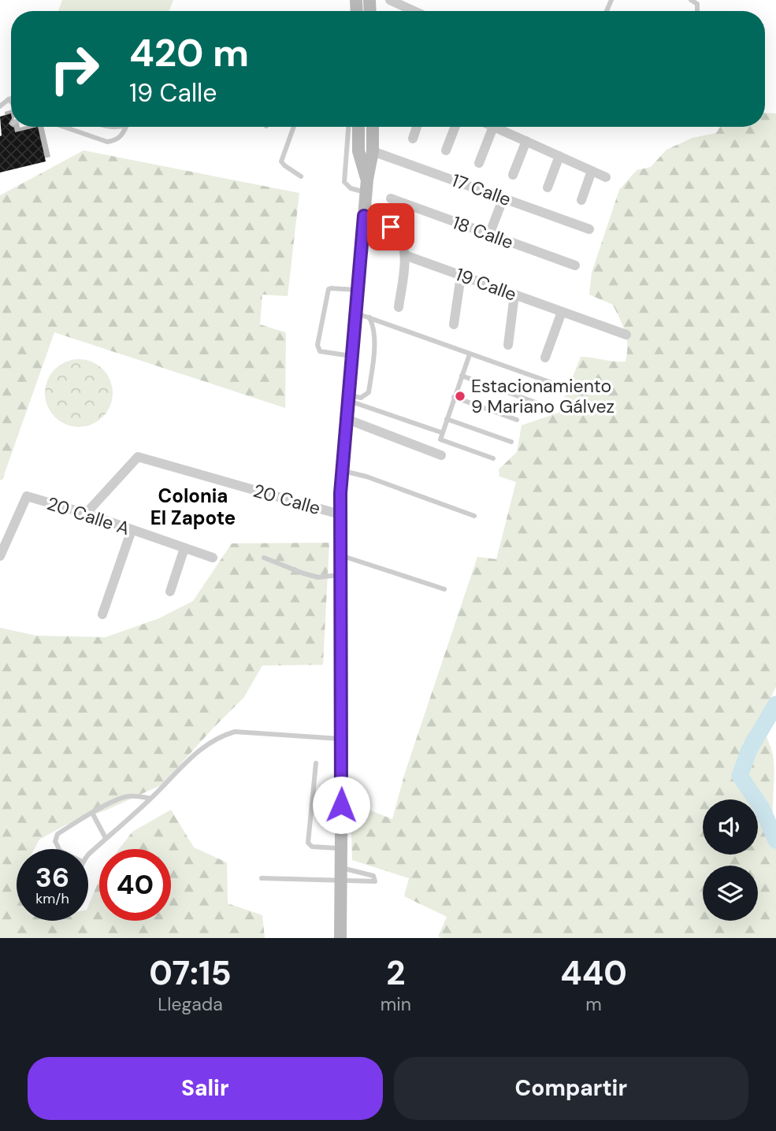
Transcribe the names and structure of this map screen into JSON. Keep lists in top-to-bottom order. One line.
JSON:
{"streets":{"street":["17 Calle","18 Calle","19 Calle","20 Calle","20 Calle A"]},"crossings":[["20 Calle","20 Calle A"]],"districts":["Colonia El Zapote"],"places":["Estacionamiento 9 Mariano Gálvez"],"page":{"turn":["420 m","19 Calle"],"speed":"36 km/h","limit":"40","eta":["07:15","Llegada","2","min","440","m"],"buttons":["Salir","Compartir"]}}
